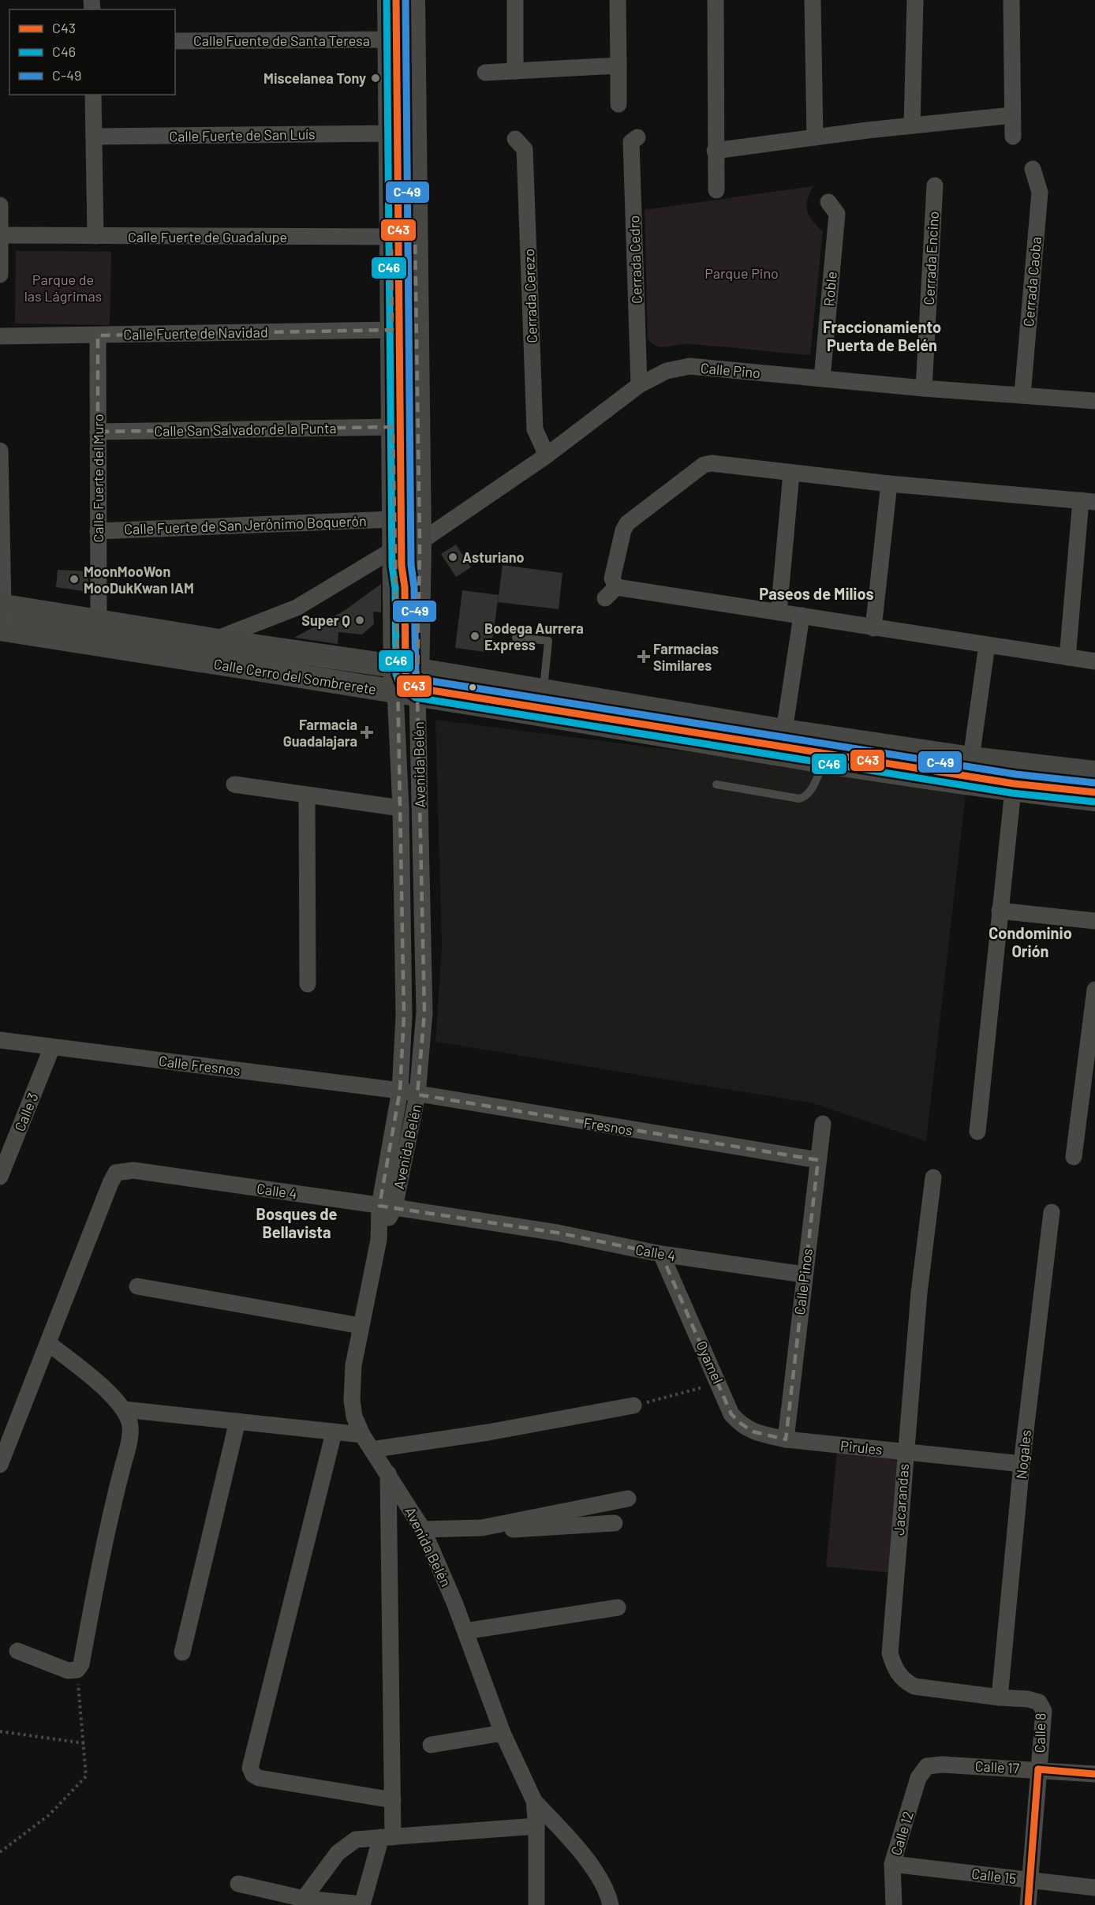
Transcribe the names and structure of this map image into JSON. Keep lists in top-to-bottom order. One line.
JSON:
{"streets":{"main road":["Calle Cerro del Sombrerete","Avenida Belén"],"street":["Calle Fuente de Santa Teresa","Calle Fuerte de San Luís","Calle Fuerte de Guadalupe","Cerrada Encino","Cerrada Cedro","Cerrada Caoba","Roble","Cerrada Cerezo","Calle Fuerte de Navidad","Calle Pino","Calle San Salvador de la Punta","Calle Fuerte del Muro","Calle Fuerte de San Jerónimo Boquerón","Calle Fresnos","Calle 3","Fresnos","Calle 4","Calle Pinos","Oyamel","Pirules","Nogales","Jacarandas","Calle 8","Calle 17","Calle 12","Calle 15"]},"crossings":[["Calle Fuente de Santa Teresa","Avenida Belén"],["Calle Fuerte de San Luís","Avenida Belén"],["Calle Fuerte de Guadalupe","Avenida Belén"],["Cerrada Encino","Calle Pino"],["Cerrada Cedro","Calle Pino"],["Cerrada Caoba","Calle Pino"],["Roble","Calle Pino"],["Cerrada Cerezo","Calle Pino"],["Calle Fuerte de Navidad","Calle Fuerte del Muro"],["Calle Fuerte de Navidad","Avenida Belén"],["Calle Pino","Avenida Belén"],["Calle San Salvador de la Punta","Calle Fuerte del Muro"],["Calle San Salvador de la Punta","Avenida Belén"],["Calle Fuerte del Muro","Calle Fuerte de San Jerónimo Boquerón"],["Calle Fuerte del Muro","Calle Cerro del Sombrerete"],["Calle Fuerte de San Jerónimo Boquerón","Avenida Belén"],["Calle Cerro del Sombrerete","Avenida Belén"],["Avenida Belén","Calle Fresnos"],["Avenida Belén","Fresnos"],["Avenida Belén","Calle 4"],["Calle Fresnos","Calle 3"],["Calle Fresnos","Fresnos"],["Fresnos","Calle Pinos"],["Calle 4","Calle Pinos"],["Calle 4","Oyamel"],["Calle Pinos","Oyamel"],["Calle Pinos","Pirules"],["Oyamel","Pirules"],["Pirules","Nogales"],["Pirules","Jacarandas"],["Nogales","Jacarandas"],["Jacarandas","Calle 8"],["Calle 8","Calle 17"],["Calle 8","Calle 15"],["Calle 17","Calle 12"],["Calle 12","Calle 15"]],"districts":["Fraccionamiento Puerta de Belén","Paseos de Milios","Condominio Orión","Bosques de Bellavista"],"parks":["Parque Pino","Parque de las Lágrimas"],"places":{"other":["Miscelanea Tony","Asturiano","MoonMooWon MooDukKwan IAM","Super Q","Bodega Aurrera Express"],"health":["Farmacias Similares","Farmacia Guadalajara"]},"lines":["transit line C43","transit line C46","transit line C-49"],"legend":["C43","C46","C-49"]}
